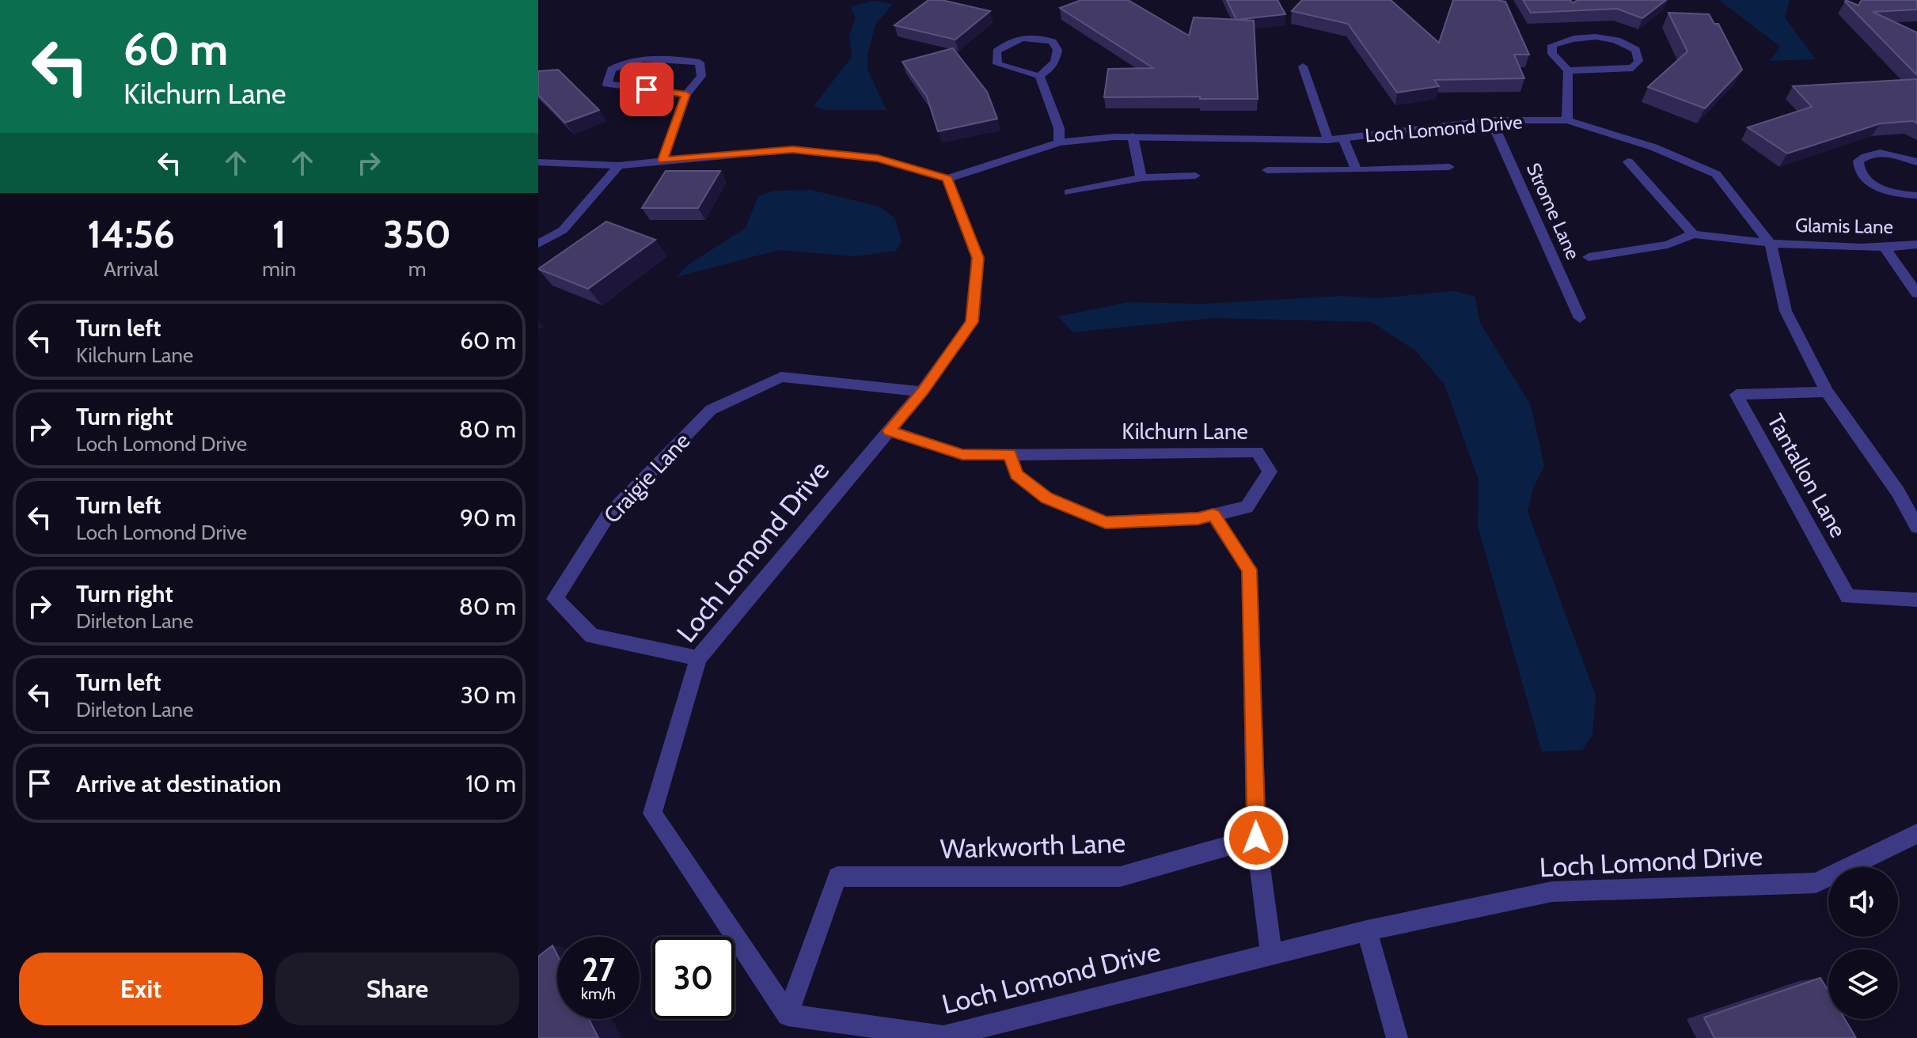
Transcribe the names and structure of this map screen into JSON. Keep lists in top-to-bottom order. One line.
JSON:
{"streets":{"street":["Loch Lomond Drive","Strome Lane","Glamis Lane","Kilchurn Lane","Tantallon Lane","Craigie Lane","Warkworth Lane"]},"crossings":[["Loch Lomond Drive","Strome Lane"],["Loch Lomond Drive","Glamis Lane"],["Loch Lomond Drive","Kilchurn Lane"],["Loch Lomond Drive","Tantallon Lane"],["Loch Lomond Drive","Craigie Lane"],["Loch Lomond Drive","Warkworth Lane"]],"page":{"turn":["60 m","Kilchurn Lane"],"eta":["14:56","Arrival","1","min","350","m"],"list":[{"name":"Turn left","note":"Kilchurn Lane","value":"60 m"},{"name":"Turn right","note":"Loch Lomond Drive","value":"80 m"},{"name":"Turn left","note":"Loch Lomond Drive","value":"90 m"},{"name":"Turn right","note":"Dirleton Lane","value":"80 m"},{"name":"Turn left","note":"Dirleton Lane","value":"30 m"},{"name":"Arrive at destination","value":"10 m"}],"speed":"27 km/h","limit":"30","buttons":["Exit","Share"]}}
